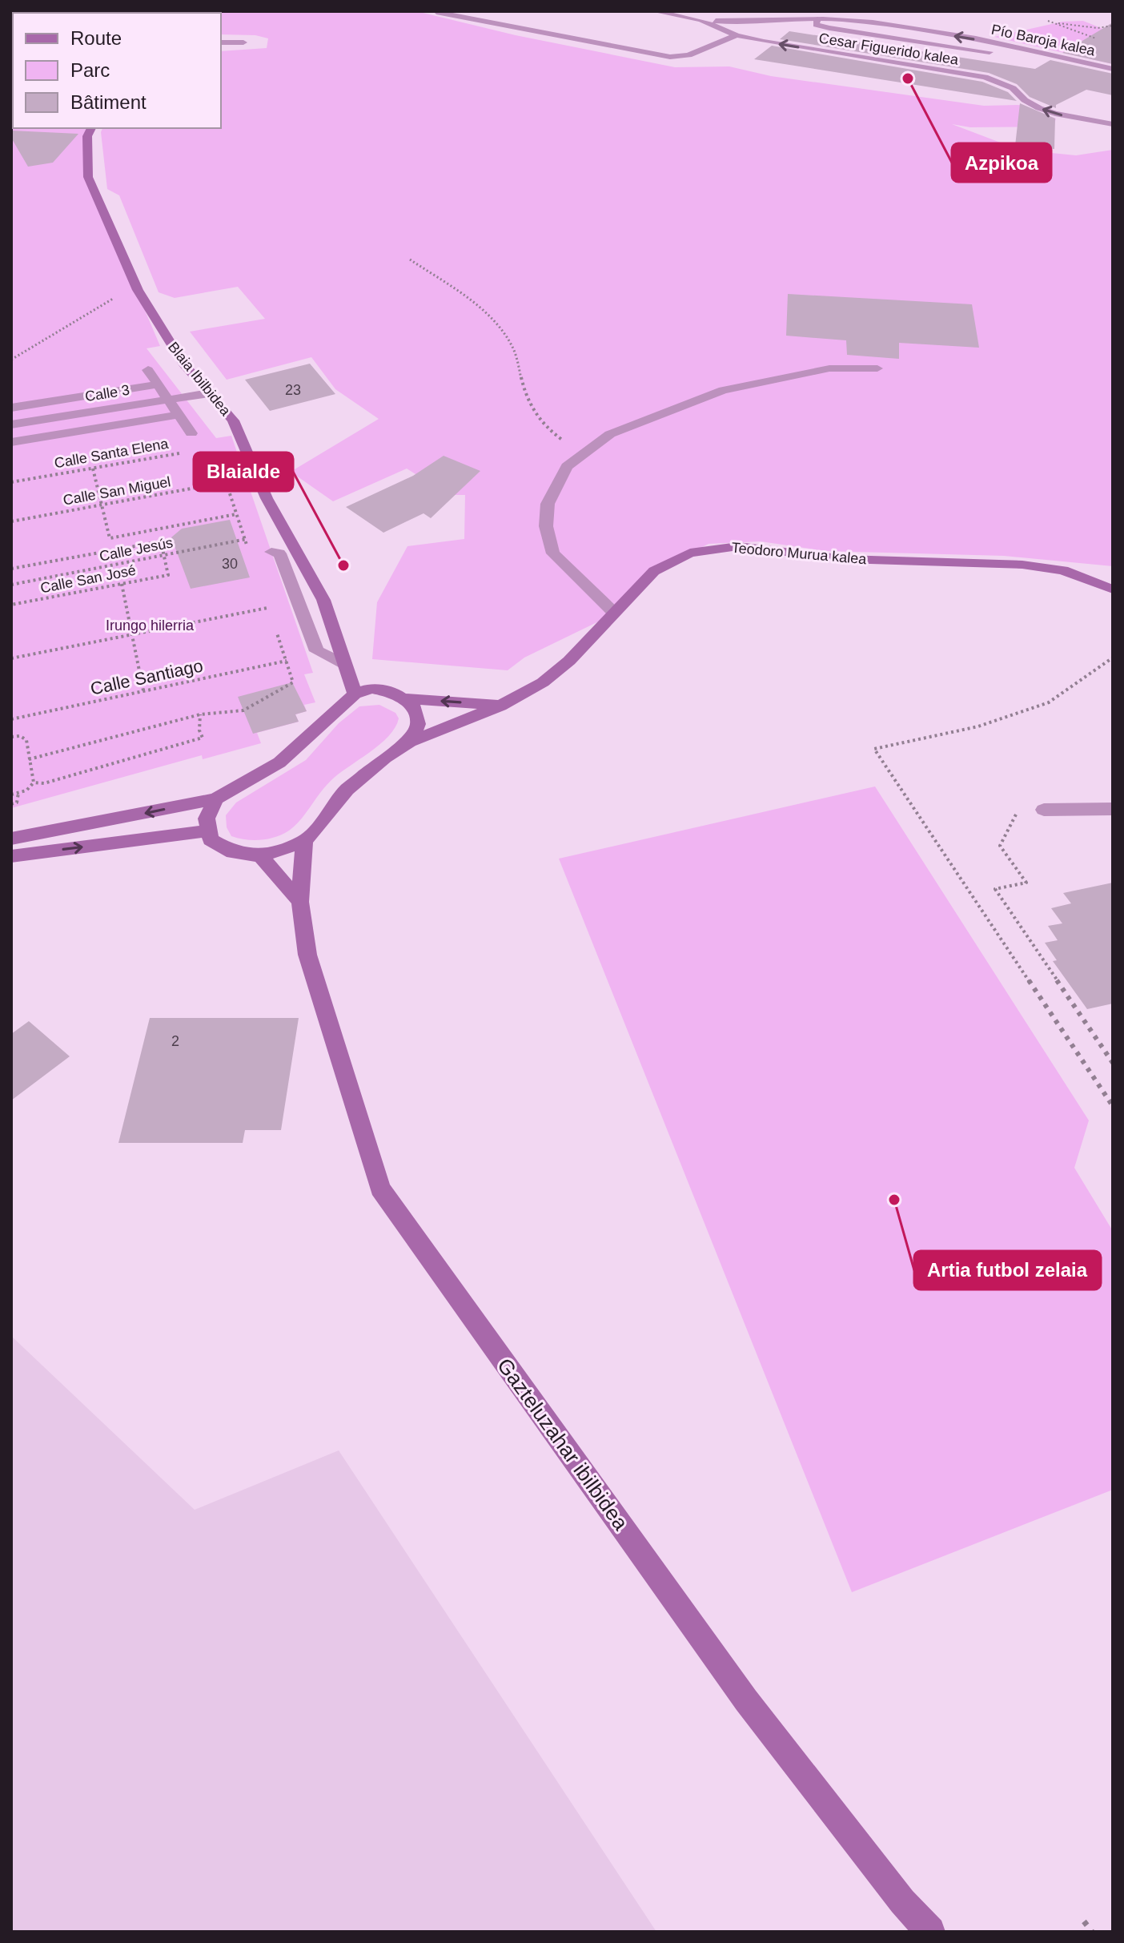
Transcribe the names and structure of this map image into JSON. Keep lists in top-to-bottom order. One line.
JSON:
{"streets":{"street":["Pío Baroja kalea","Cesar Figuerido kalea","Blaia Ibilbidea","Calle 3","Teodoro Murua kalea","Gazteluzahar ibilbidea"],"path":["Calle Santa Elena","Calle San Miguel","Calle Jesús","Calle San José","Calle Santiago"]},"crossings":[["Pío Baroja kalea","Cesar Figuerido kalea"],["Blaia Ibilbidea","Calle 3"],["Calle Jesús","Calle San José"],["Teodoro Murua kalea","Gazteluzahar ibilbidea"]],"parks":["Irungo hilerria"],"places":["Azpikoa","Blaialde","Artia futbol zelaia"],"house_numbers":["23","30","2"],"legend":["Route","Parc","Bâtiment"]}
